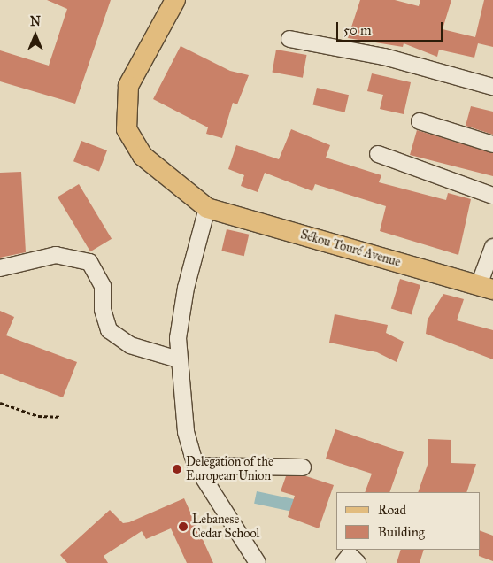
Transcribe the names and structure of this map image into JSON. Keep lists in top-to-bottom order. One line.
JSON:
{"streets":{"main road":["Sékou Touré Avenue"]},"places":["Delegation of the European Union","Lebanese Cedar School"],"legend":["Road","Building"],"scale_bar":"50 m","north":"top"}
